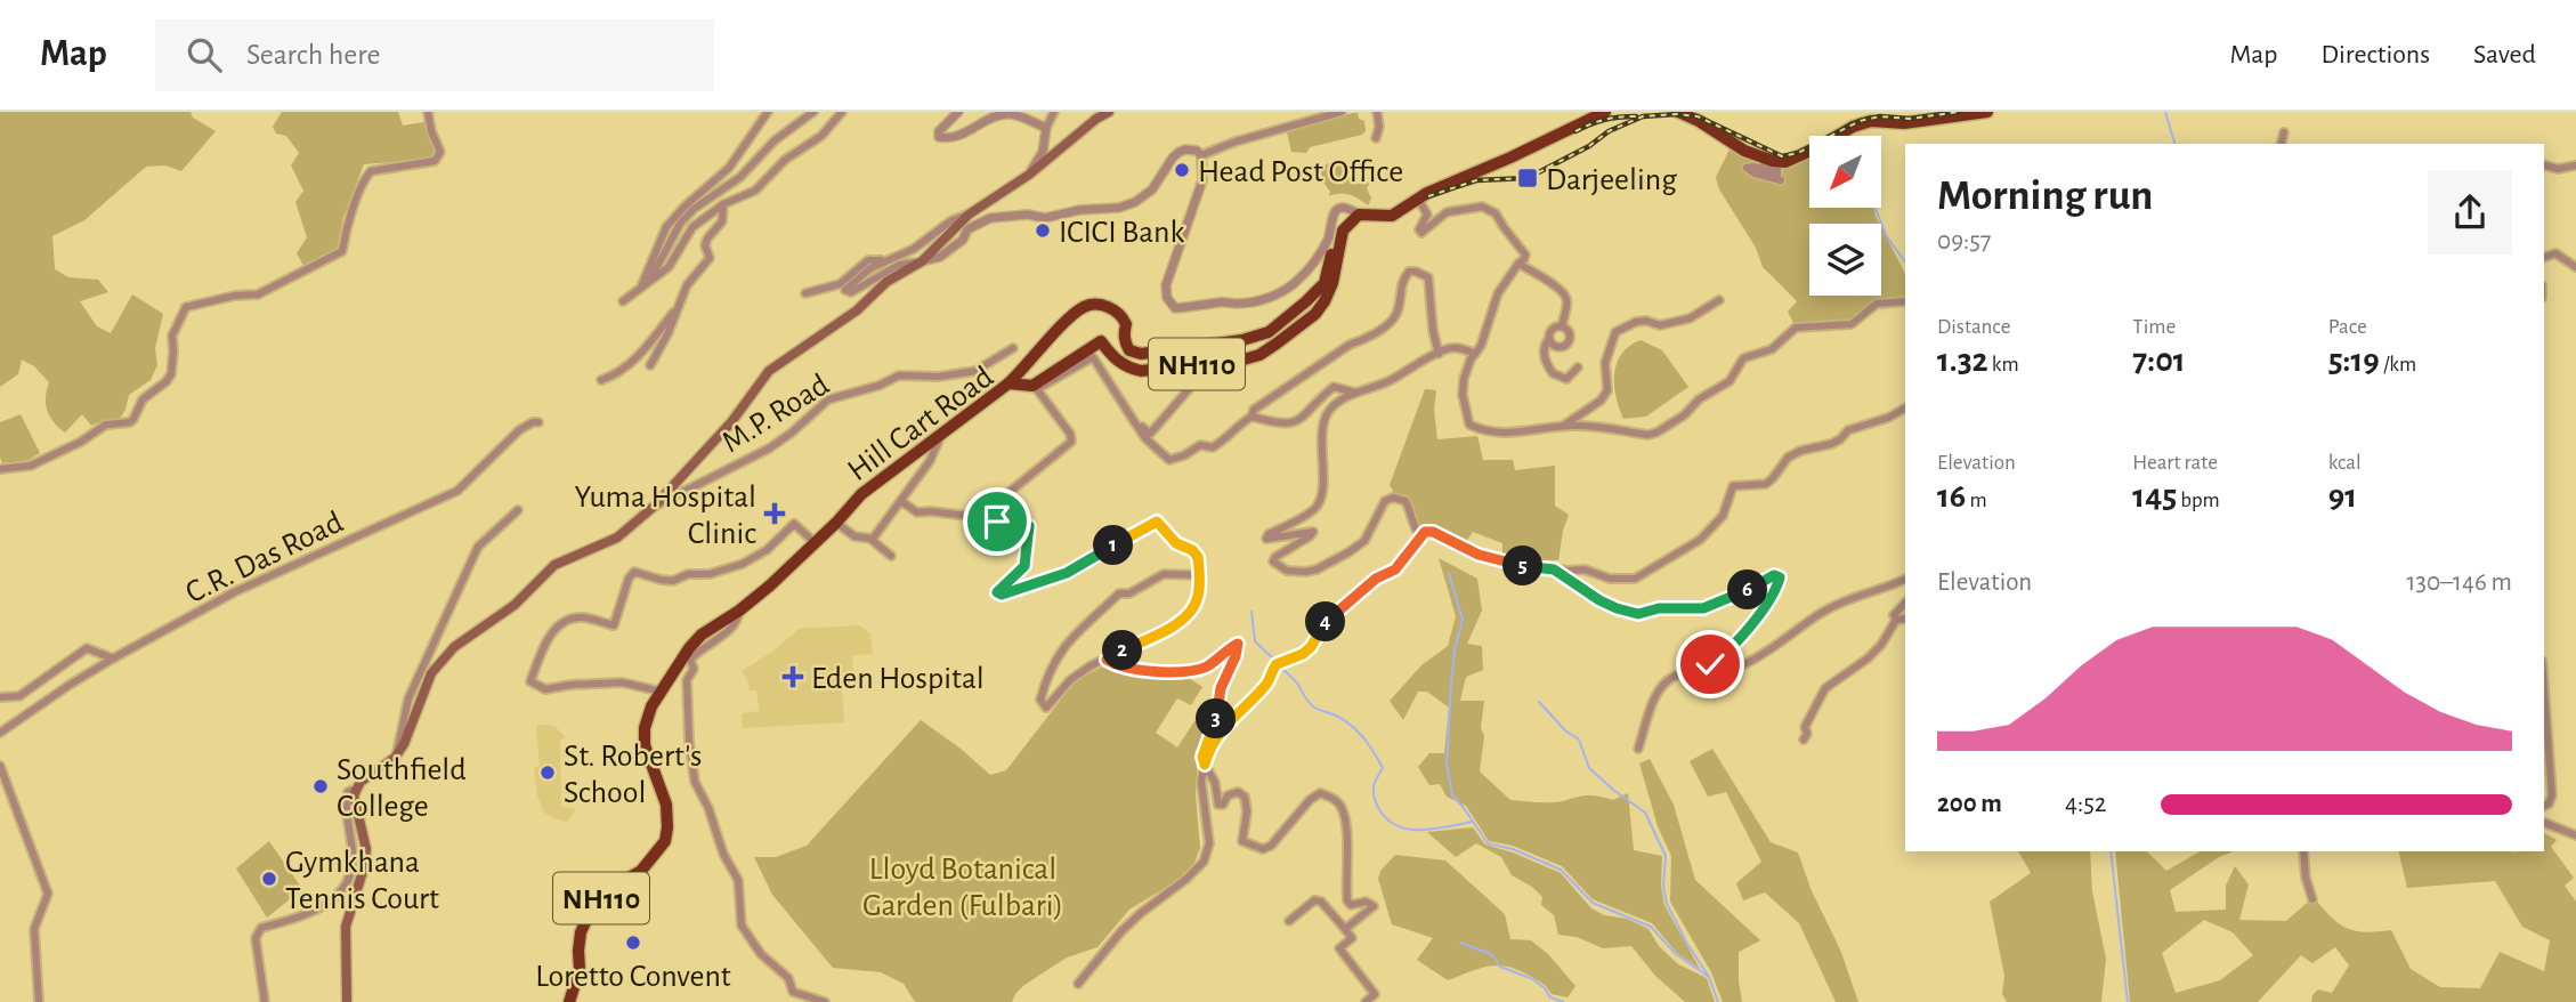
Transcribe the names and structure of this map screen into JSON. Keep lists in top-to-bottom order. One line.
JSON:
{"streets":{"highway":["NH110","Hill Cart Road"],"street":["M.P. Road","C.R. Das Road"]},"parks":["Lloyd Botanical Garden (Fulbari)"],"places":{"other":["Head Post Office","ICICI Bank","St. Robert's School","Southfield College","Gymkhana Tennis Court","Loretto Convent"],"transit":["Darjeeling"],"health":["Yuma Hospital Clinic","Eden Hospital"]},"north":"bottom left","page":{"header":"Map","search":"Search here","nav":["Map","Directions","Saved"],"heading":["Morning run","09:57"],"stats":[["Distance","1.32 km"],["Time","7:01"],["Pace","5:19 /km"],["Elevation","16 m"],["Heart rate","145 bpm"],["kcal","91"]],"pins":["1","5","6","4","2","3"],"chart":["Elevation","130–146 m"],"list":[{"name":"200 m","note":"4:52"}]}}
